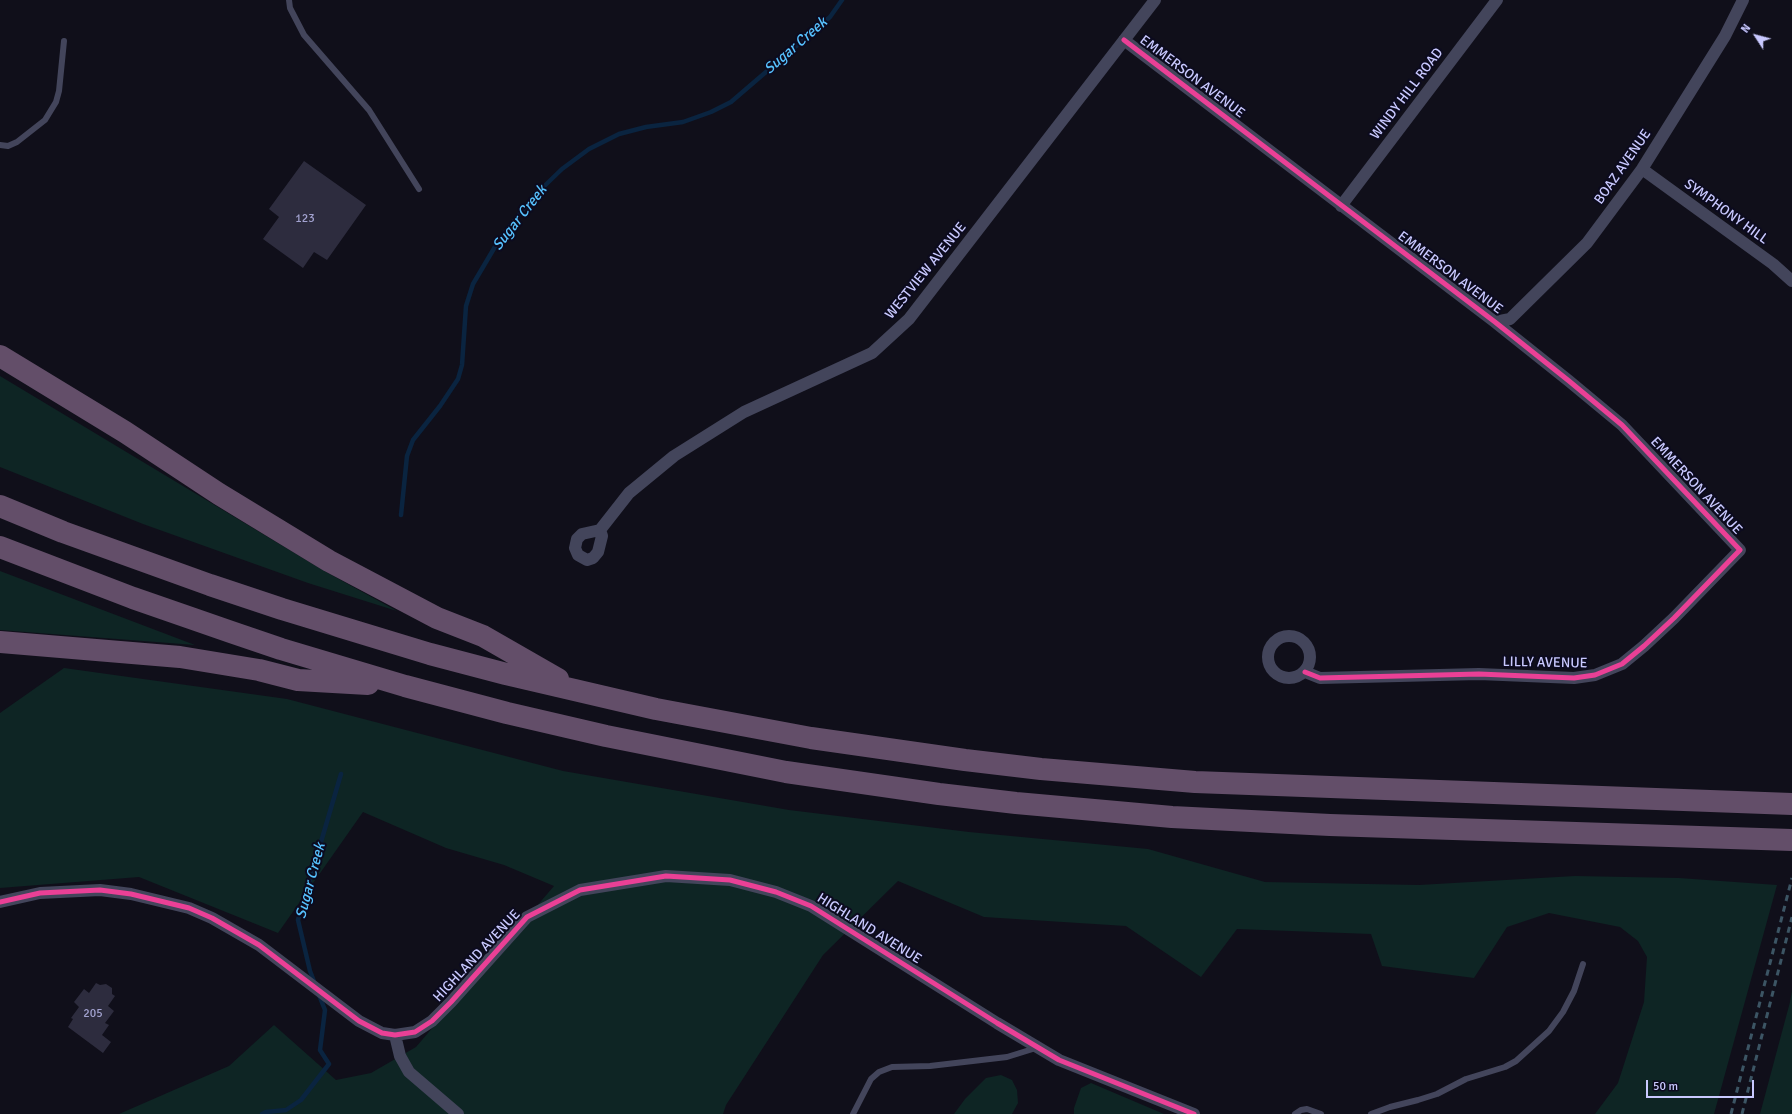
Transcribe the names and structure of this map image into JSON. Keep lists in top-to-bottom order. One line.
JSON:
{"streets":{"street":["EMMERSON AVENUE","WINDY HILL ROAD","BOAZ AVENUE","SYMPHONY HILL","WESTVIEW AVENUE","LILLY AVENUE","HIGHLAND AVENUE"]},"crossings":[["EMMERSON AVENUE","WINDY HILL ROAD"],["EMMERSON AVENUE","BOAZ AVENUE"],["EMMERSON AVENUE","WESTVIEW AVENUE"],["EMMERSON AVENUE","LILLY AVENUE"],["BOAZ AVENUE","SYMPHONY HILL"]],"water":["Sugar Creek"],"house_numbers":["123","205"],"scale_bar":"50 m","north":"top left"}
